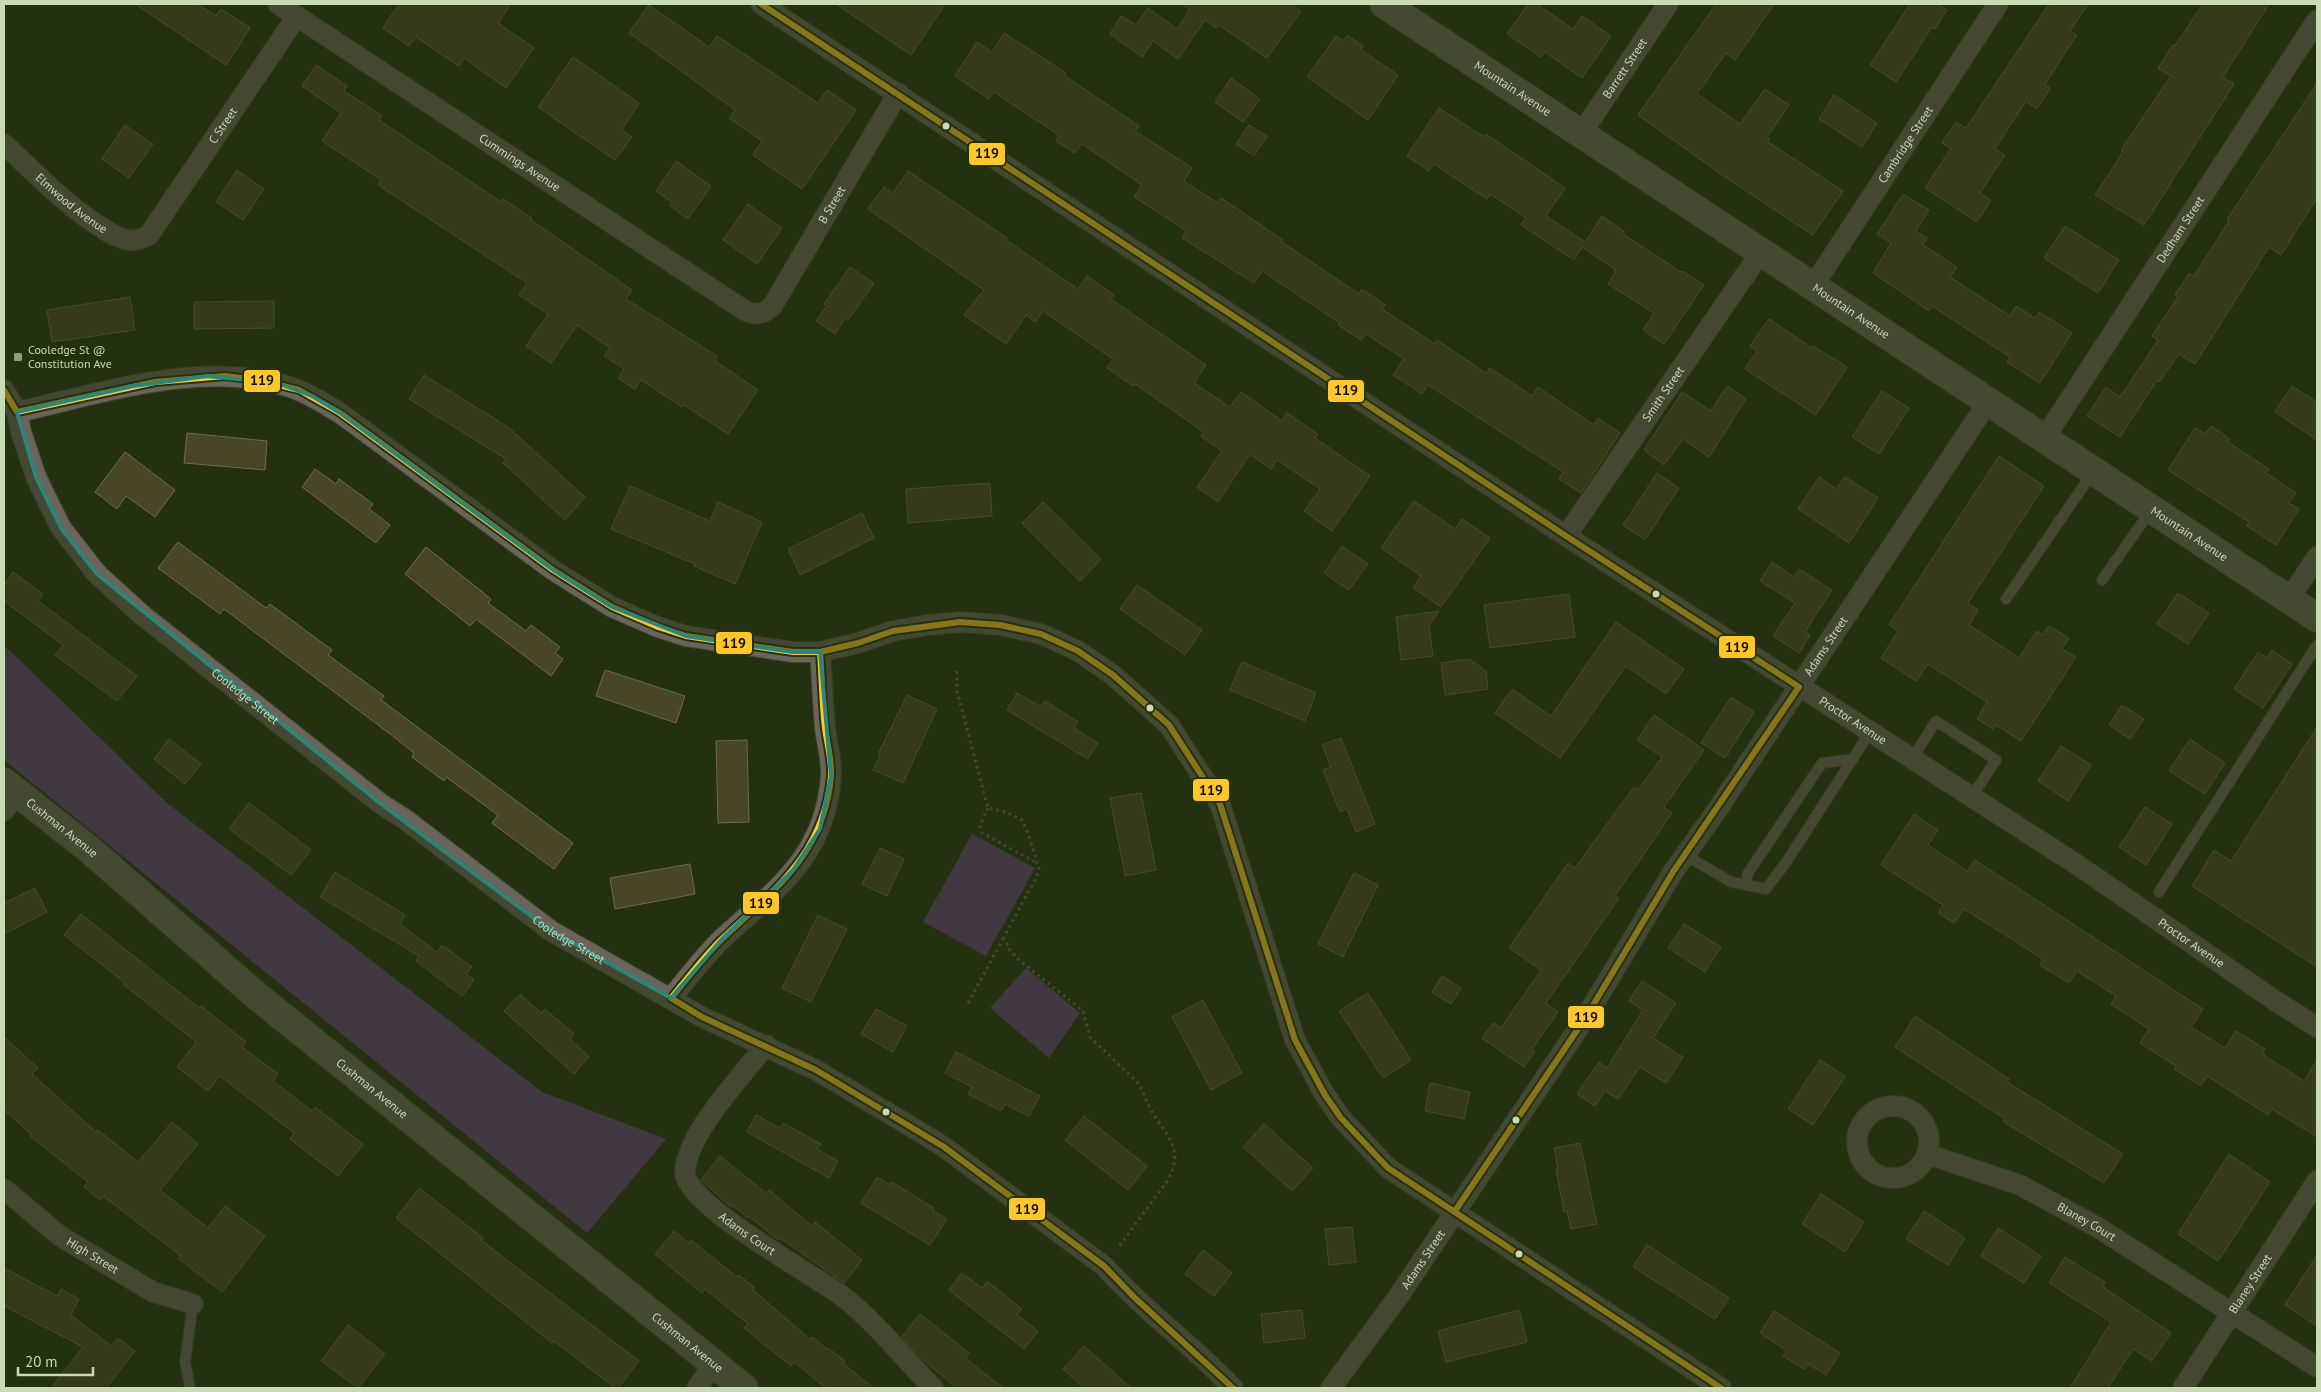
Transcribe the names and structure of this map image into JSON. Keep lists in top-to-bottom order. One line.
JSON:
{"streets":{"street":["Barrett Street","Mountain Avenue","C Street","Cambridge Street","Cummings Avenue","Elmwood Avenue","B Street","Dedham Street","Smith Street","Adams Street","Cooledge Street","Proctor Avenue","Cushman Avenue","Blaney Court","Adams Court","High Street","Blaney Street"]},"crossings":[["Barrett Street","Mountain Avenue"],["Mountain Avenue","Cambridge Street"],["Mountain Avenue","Dedham Street"],["Mountain Avenue","Smith Street"],["Mountain Avenue","Adams Street"],["C Street","Cummings Avenue"],["C Street","Elmwood Avenue"],["Cummings Avenue","B Street"],["B Street","Proctor Avenue"],["Smith Street","Proctor Avenue"],["Adams Street","Proctor Avenue"],["Cooledge Street","Adams Court"],["Blaney Court","Blaney Street"]],"places":{"transit":["Cooledge St @ Constitution Ave"]},"lines":["transit line 119"],"scale_bar":"20 m"}
